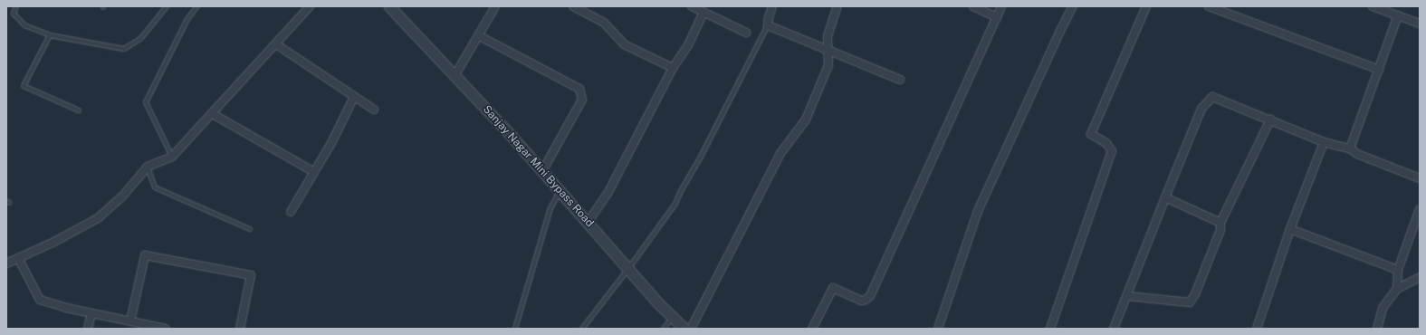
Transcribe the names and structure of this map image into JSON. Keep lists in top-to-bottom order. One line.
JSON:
{"streets":{"street":["Sanjay Nagar Mini Bypass Road"]}}
